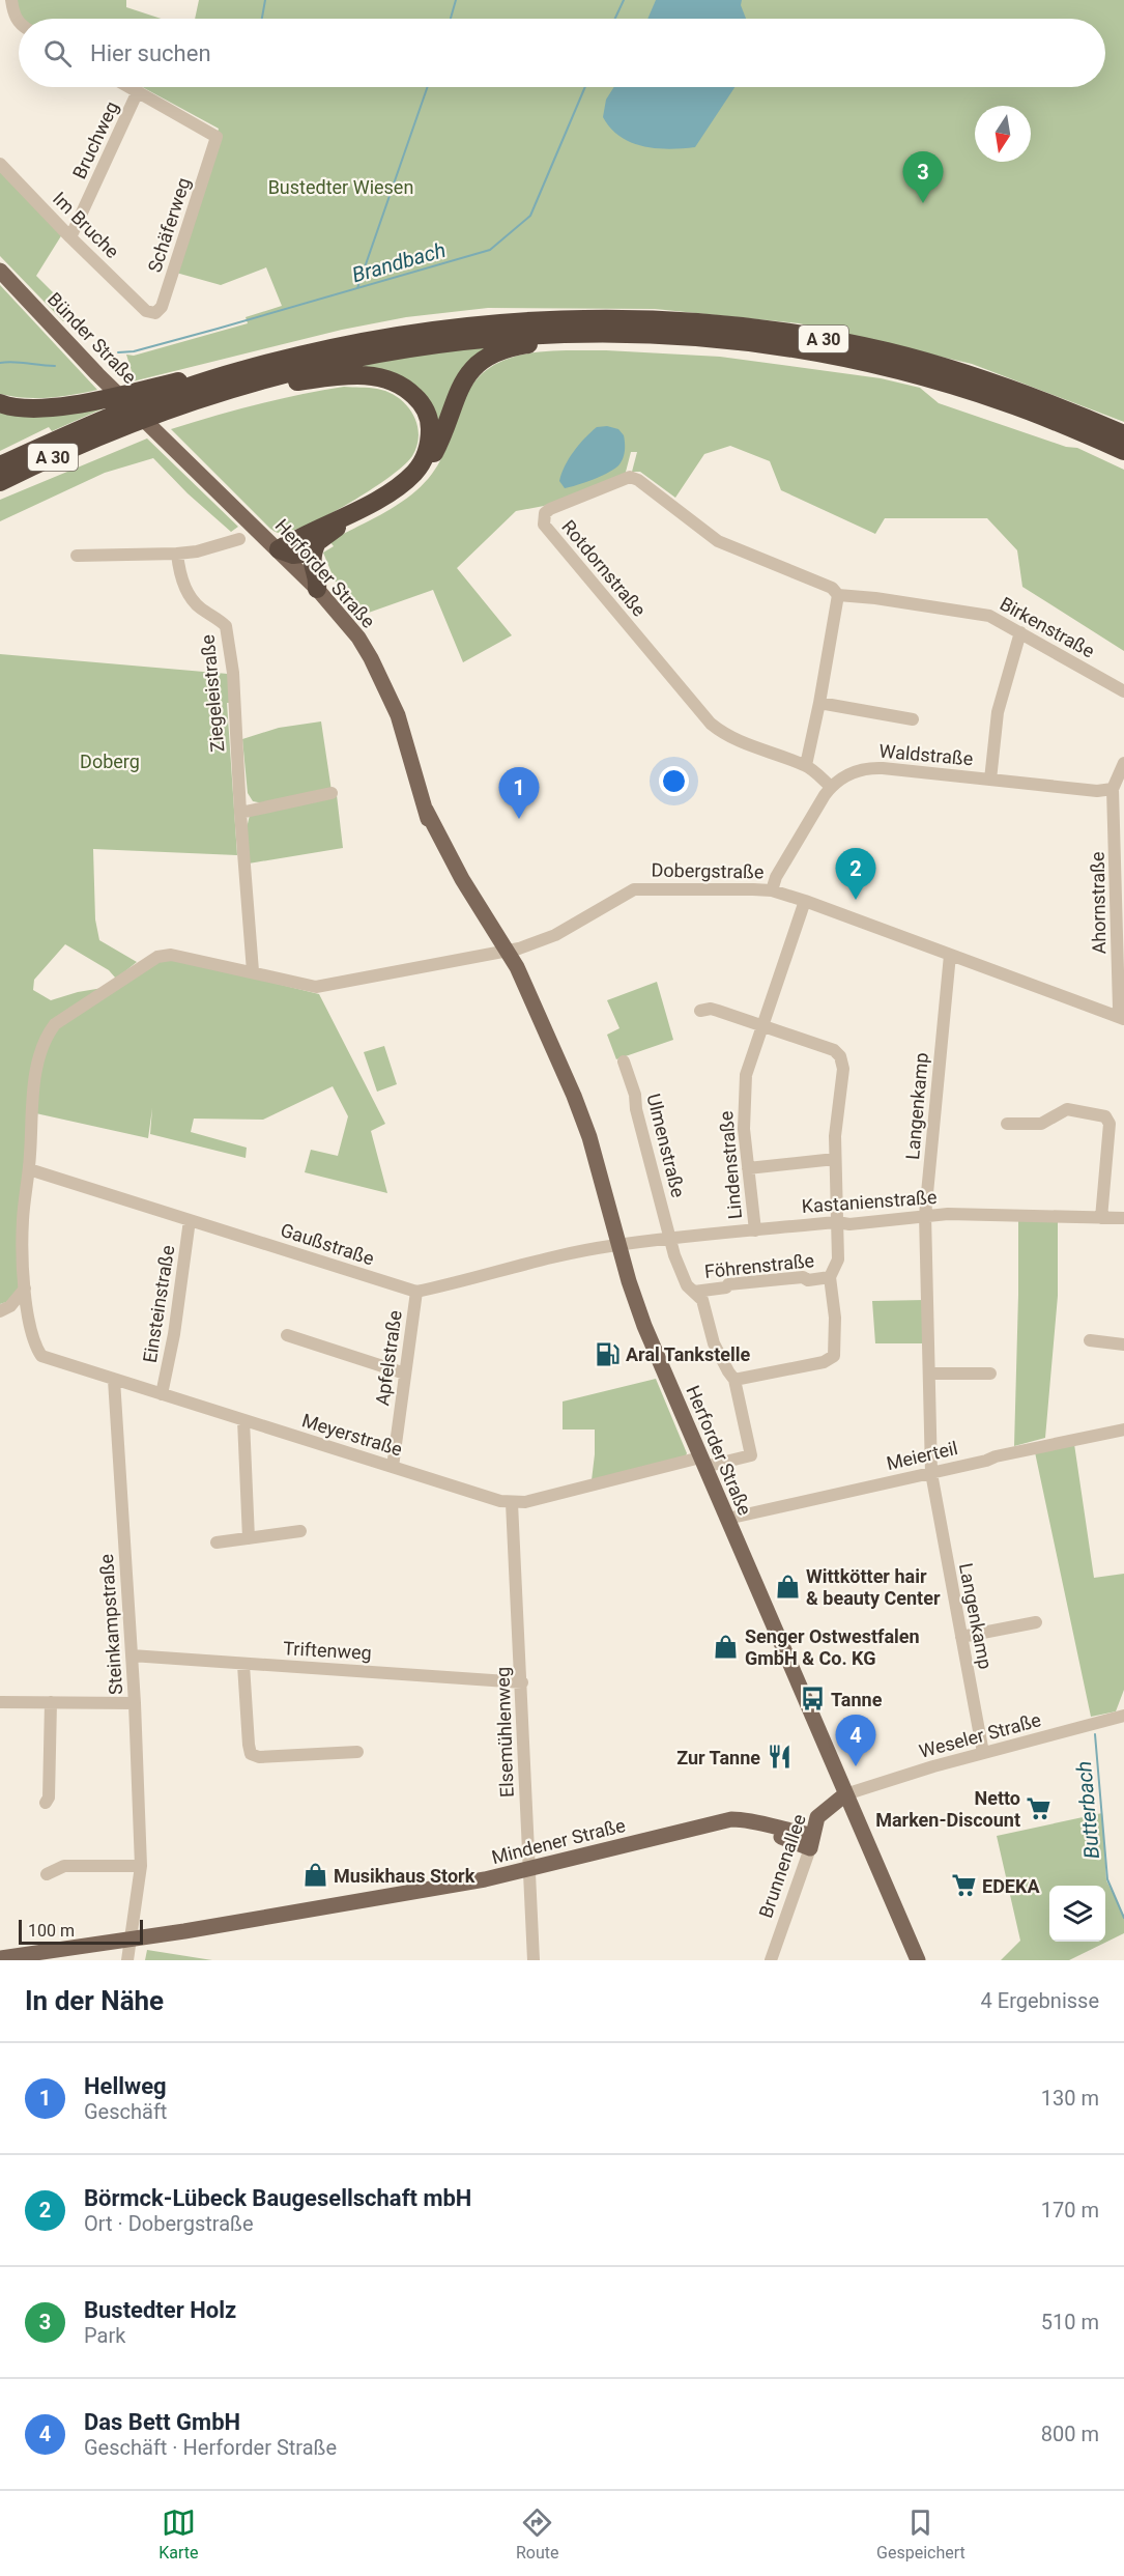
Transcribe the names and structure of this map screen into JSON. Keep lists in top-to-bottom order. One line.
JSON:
{"streets":{"highway":["A 30"],"main road":["Bünder Straße","Herforder Straße","Mindener Straße","Brunnenallee"],"street":["Bruchweg","Im Bruche","Schäferweg","Rotdornstraße","Birkenstraße","Ziegeleistraße","Waldstraße","Dobergstraße","Ahornstraße","Langenkamp","Ulmenstraße","Lindenstraße","Kastanienstraße","Gaußstraße","Föhrenstraße","Einsteinstraße","Apfelstraße","Meyerstraße","Meierteil","Steinkampstraße","Triftenweg","Elsemühlenweg","Weseler Straße"]},"crossings":[["Bruchweg","Im Bruche"],["Bruchweg","Schäferweg"],["Im Bruche","Schäferweg"],["Bünder Straße","Herforder Straße"],["Rotdornstraße","Birkenstraße"],["Rotdornstraße","Waldstraße"],["Herforder Straße","Dobergstraße"],["Herforder Straße","Kastanienstraße"],["Herforder Straße","Gaußstraße"],["Herforder Straße","Föhrenstraße"],["Herforder Straße","Meierteil"],["Herforder Straße","Weseler Straße"],["Herforder Straße","Brunnenallee"],["Ziegeleistraße","Dobergstraße"],["Ziegeleistraße","Meyerstraße"],["Waldstraße","Dobergstraße"],["Waldstraße","Ahornstraße"],["Dobergstraße","Ahornstraße"],["Dobergstraße","Langenkamp"],["Dobergstraße","Lindenstraße"],["Dobergstraße","Meyerstraße"],["Langenkamp","Kastanienstraße"],["Langenkamp","Meierteil"],["Langenkamp","Weseler Straße"],["Ulmenstraße","Kastanienstraße"],["Ulmenstraße","Föhrenstraße"],["Lindenstraße","Kastanienstraße"],["Lindenstraße","Föhrenstraße"],["Kastanienstraße","Gaußstraße"],["Kastanienstraße","Föhrenstraße"],["Gaußstraße","Einsteinstraße"],["Gaußstraße","Apfelstraße"],["Gaußstraße","Meyerstraße"],["Einsteinstraße","Meyerstraße"],["Apfelstraße","Meyerstraße"],["Meyerstraße","Steinkampstraße"],["Meyerstraße","Elsemühlenweg"],["Steinkampstraße","Triftenweg"],["Steinkampstraße","Mindener Straße"],["Triftenweg","Elsemühlenweg"],["Elsemühlenweg","Mindener Straße"],["Weseler Straße","Brunnenallee"],["Mindener Straße","Brunnenallee"]],"water":["Brandbach","Butterbach"],"parks":["Bustedter Wiesen","Doberg"],"places":{"fuel station":["Aral Tankstelle"],"shop":["Wittkötter hair & beauty Center","Senger Ostwestfalen GmbH & Co. KG","Musikhaus Stork"],"bus stop":["Tanne"],"restaurant":["Zur Tanne"],"supermarket":["Netto Marken-Discount","EDEKA"]},"scale_bar":"100 m","north":"bottom","page":{"search":"Hier suchen","pins":["3","1","2","4"],"scale":"100 m","heading":["In der Nähe","4 Ergebnisse"],"list":[{"mark":"1","name":"Hellweg","note":"Geschäft","value":"130 m"},{"mark":"2","name":"Börmck-Lübeck Baugesellschaft mbH","note":"Ort · Dobergstraße","value":"170 m"},{"mark":"3","name":"Bustedter Holz","note":"Park","value":"510 m"},{"mark":"4","name":"Das Bett GmbH","note":"Geschäft · Herforder Straße","value":"800 m"}],"nav":["Karte","Route","Gespeichert"]}}
